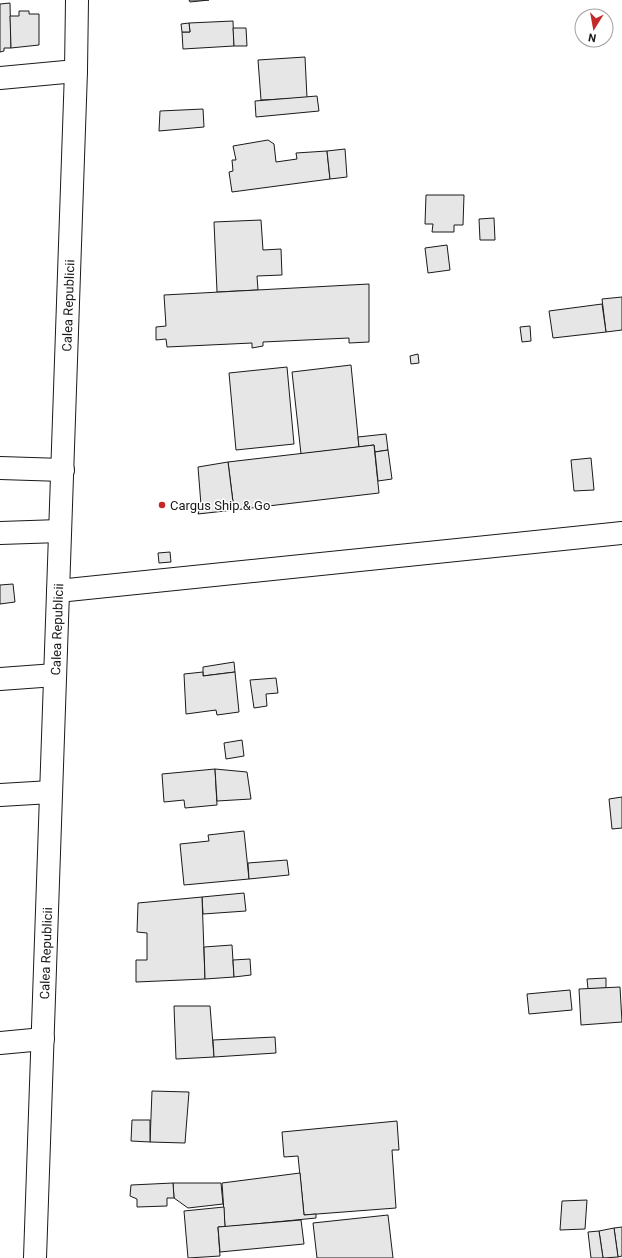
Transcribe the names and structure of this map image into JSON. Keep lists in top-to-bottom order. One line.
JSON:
{"streets":{"main road":["Calea Republicii"]},"places":["Cargus Ship & Go"],"north":"bottom"}
